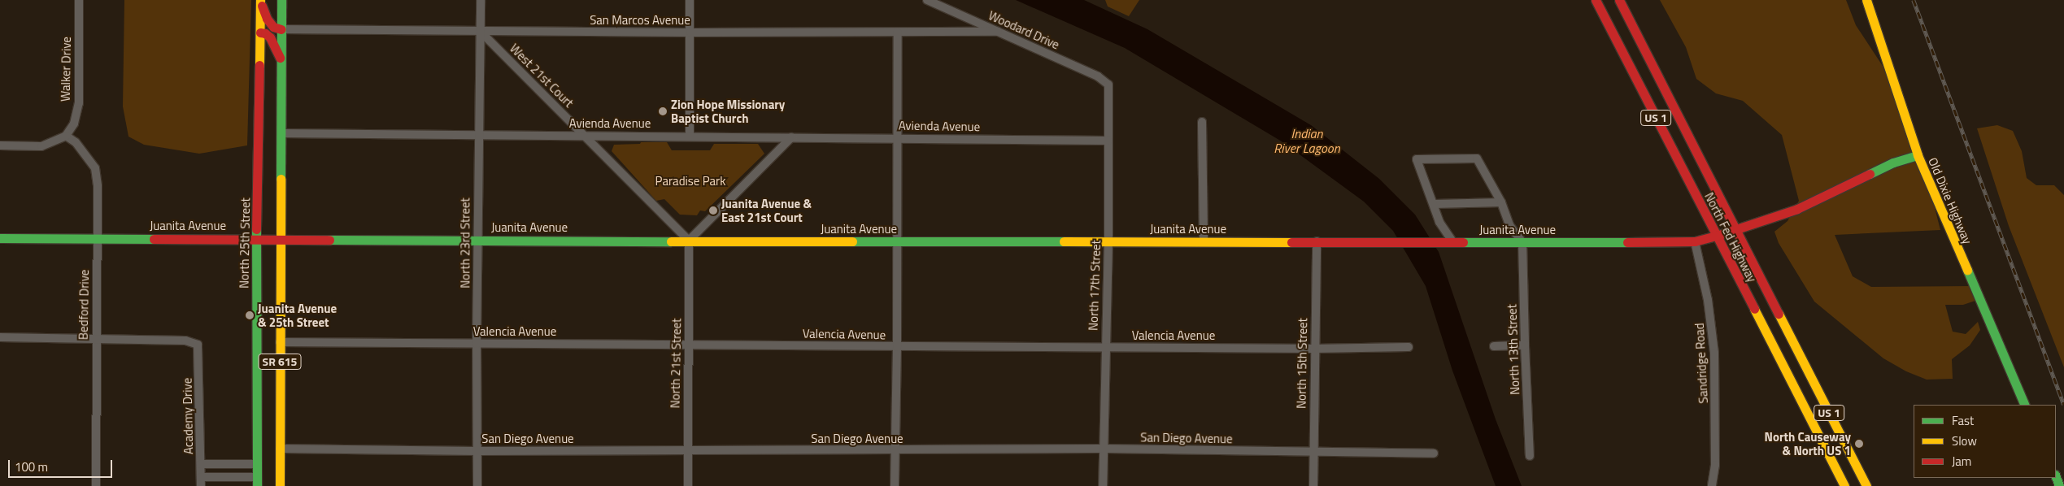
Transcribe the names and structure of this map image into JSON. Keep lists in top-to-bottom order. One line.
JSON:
{"streets":{"main road":["US 1","Old Dixie Highway","Juanita Avenue","North Fed Highway","North 25th Street","SR 615"],"street":["San Marcos Avenue","Woodard Drive","Walker Drive","West 21st Court","Avienda Avenue","North 23rd Street","North 17th Street","Bedford Drive","Valencia Avenue","North 13th Street","North 21st Street","North 15th Street","Sandridge Road","Academy Drive","San Diego Avenue"]},"crossings":[["San Marcos Avenue","Woodard Drive"],["San Marcos Avenue","West 21st Court"],["San Marcos Avenue","North 23rd Street"],["San Marcos Avenue","SR 615"],["Woodard Drive","North 17th Street"],["Walker Drive","Bedford Drive"],["West 21st Court","Avienda Avenue"],["West 21st Court","Juanita Avenue"],["West 21st Court","North 23rd Street"],["West 21st Court","North 21st Street"],["Avienda Avenue","North 23rd Street"],["Avienda Avenue","North 17th Street"],["Avienda Avenue","SR 615"],["Old Dixie Highway","Juanita Avenue"],["Juanita Avenue","North Fed Highway"],["Juanita Avenue","North 25th Street"],["Juanita Avenue","North 23rd Street"],["Juanita Avenue","North 17th Street"],["Juanita Avenue","Bedford Drive"],["Juanita Avenue","North 13th Street"],["Juanita Avenue","SR 615"],["Juanita Avenue","North 21st Street"],["Juanita Avenue","North 15th Street"],["Juanita Avenue","Sandridge Road"],["North 23rd Street","Valencia Avenue"],["North 23rd Street","San Diego Avenue"],["North 17th Street","Valencia Avenue"],["North 17th Street","San Diego Avenue"],["Bedford Drive","Academy Drive"],["Valencia Avenue","SR 615"],["Valencia Avenue","North 21st Street"],["Valencia Avenue","North 15th Street"],["SR 615","San Diego Avenue"],["North 21st Street","San Diego Avenue"],["North 15th Street","San Diego Avenue"]],"water":["Indian River Lagoon"],"parks":["Paradise Park"],"places":["Zion Hope Missionary Baptist Church","Juanita Avenue & East 21st Court","Juanita Avenue & 25th Street","North Causeway & North US 1"],"legend":["Fast","Slow","Jam"],"scale_bar":"100 m"}
